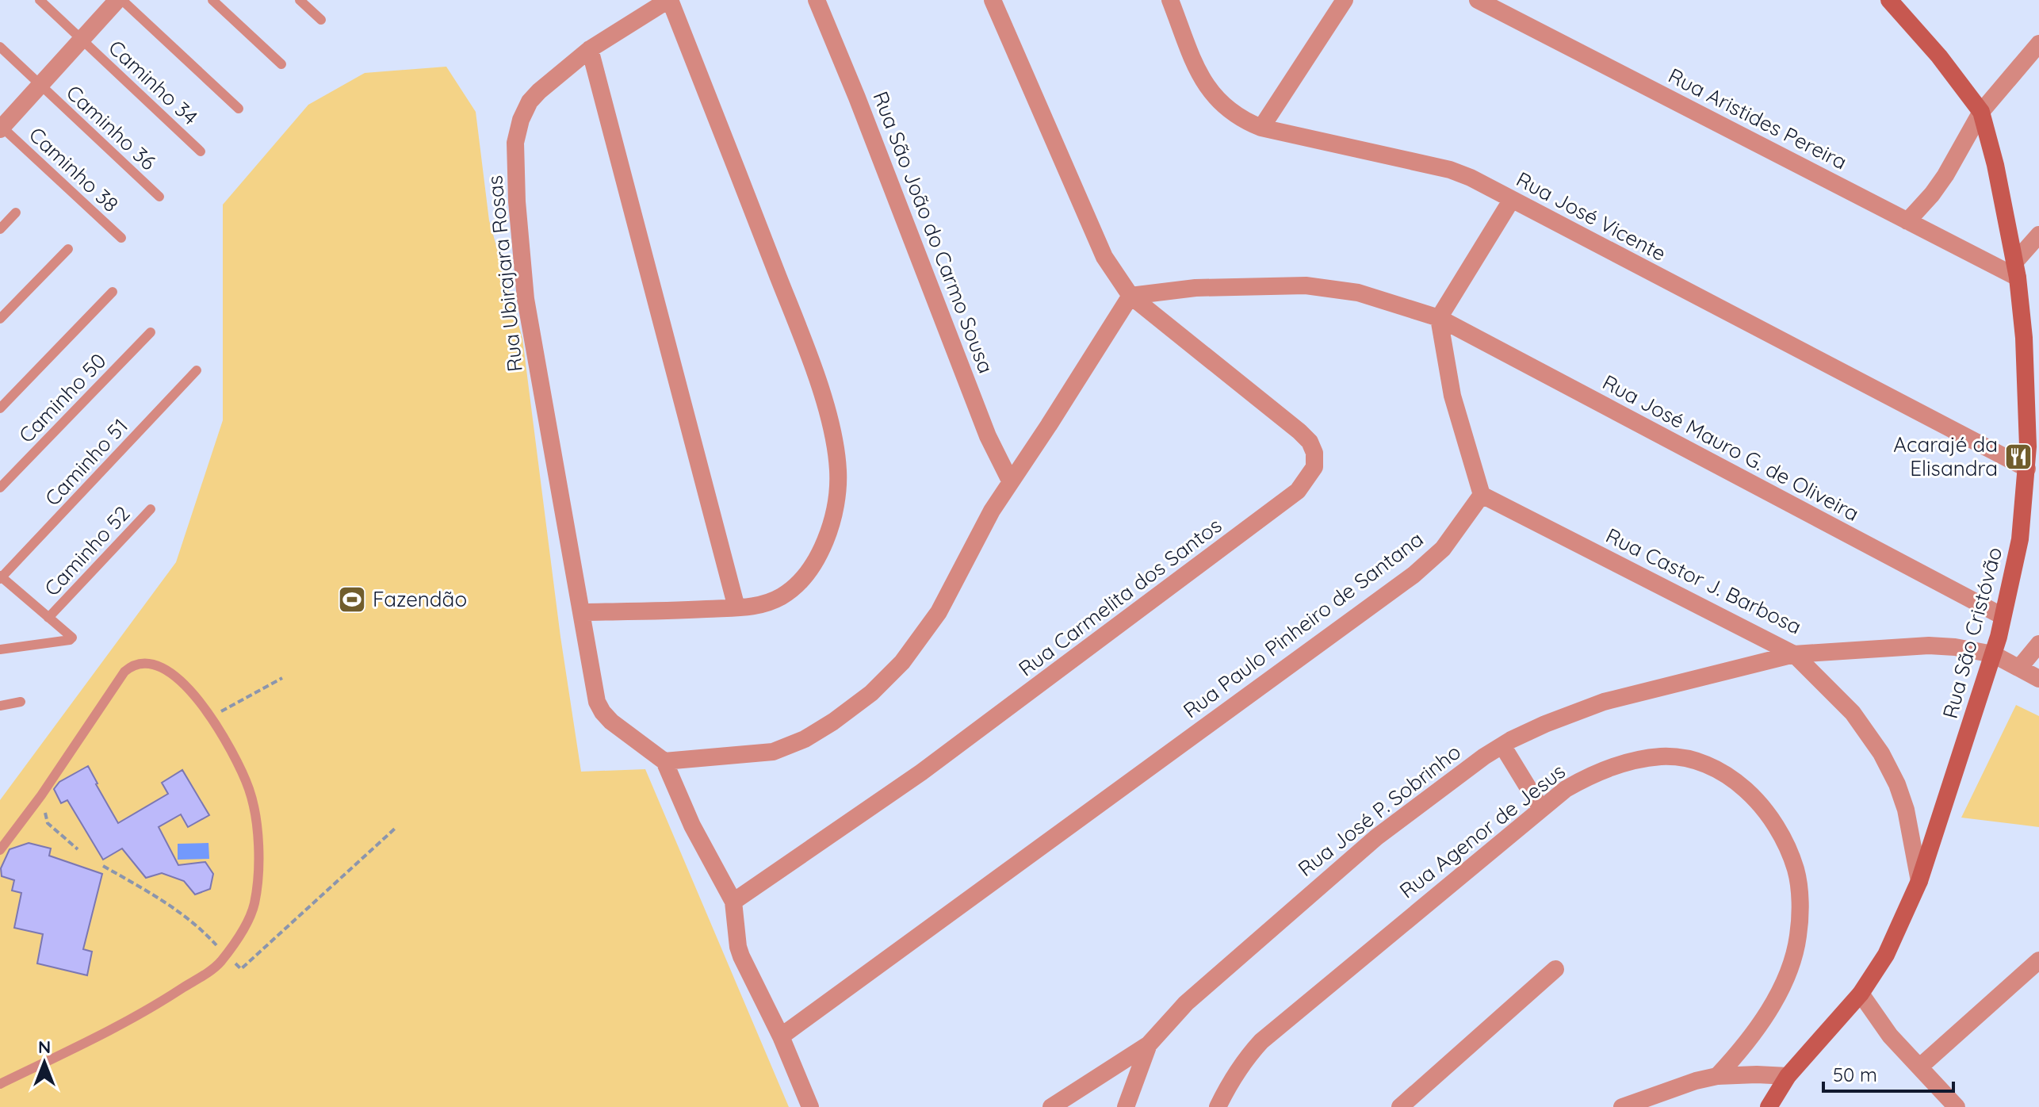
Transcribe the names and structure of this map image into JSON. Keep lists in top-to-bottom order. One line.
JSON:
{"streets":{"main road":["Rua São Cristóvão"],"street":["Rua Aristides Pereira","Rua José Vicente","Rua São João do Carmo Sousa","Rua Ubirajara Rosas","Rua José Mauro G. de Oliveira","Rua Castor J. Barbosa","Rua Carmelita dos Santos","Rua Paulo Pinheiro de Santana","Rua José P. Sobrinho","Rua Agenor de Jesus"],"lane":["Caminho 34","Caminho 36","Caminho 38","Caminho 50","Caminho 51","Caminho 52"]},"crossings":[["Rua Aristides Pereira","Rua São Cristóvão"],["Rua José Vicente","Rua São Cristóvão"],["Rua José Mauro G. de Oliveira","Rua São Cristóvão"],["Rua Castor J. Barbosa","Rua Paulo Pinheiro de Santana"],["Rua Castor J. Barbosa","Rua São Cristóvão"],["Rua Castor J. Barbosa","Rua José P. Sobrinho"]],"places":{"restaurant":["Acarajé da Elisandra"],"sports":["Fazendão"]},"scale_bar":"50 m","north":"top"}
